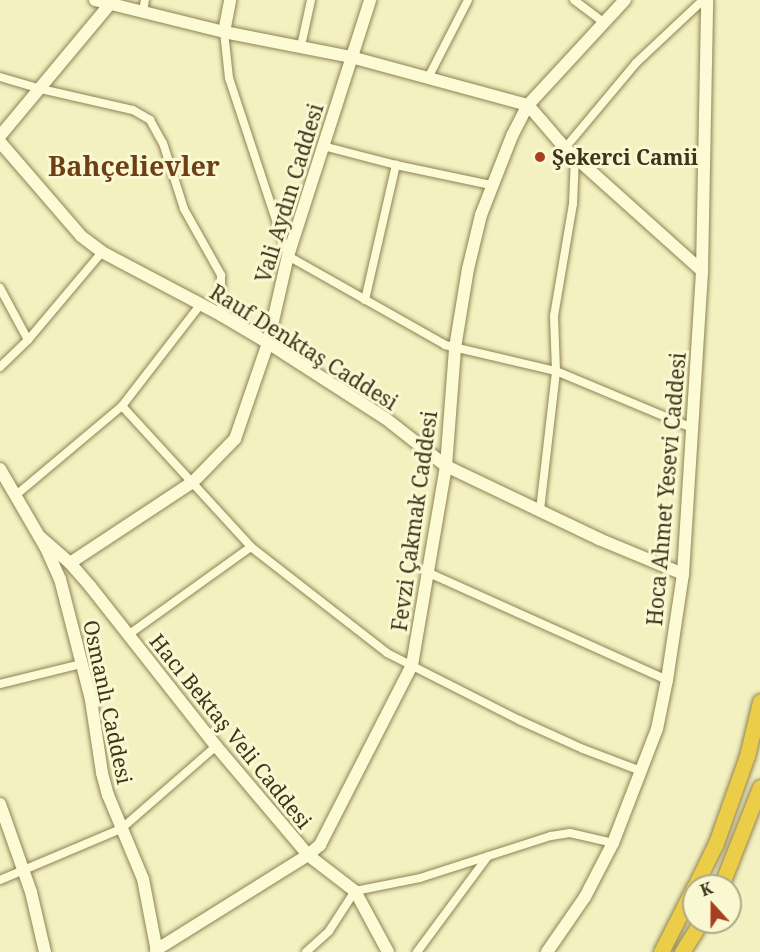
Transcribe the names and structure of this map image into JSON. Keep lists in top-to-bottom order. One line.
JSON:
{"streets":{"street":["Vali Aydın Caddesi","Rauf Denktaş Caddesi","Hoca Ahmet Yesevi Caddesi","Fevzi Çakmak Caddesi","Osmanlı Caddesi","Hacı Bektaş Veli Caddesi"]},"crossings":[["Vali Aydın Caddesi","Rauf Denktaş Caddesi"],["Vali Aydın Caddesi","Hacı Bektaş Veli Caddesi"],["Rauf Denktaş Caddesi","Hoca Ahmet Yesevi Caddesi"],["Rauf Denktaş Caddesi","Fevzi Çakmak Caddesi"],["Fevzi Çakmak Caddesi","Osmanlı Caddesi"],["Fevzi Çakmak Caddesi","Hacı Bektaş Veli Caddesi"],["Osmanlı Caddesi","Hacı Bektaş Veli Caddesi"]],"districts":["Bahçelievler"],"places":["Şekerci Camii"],"north":"top"}
